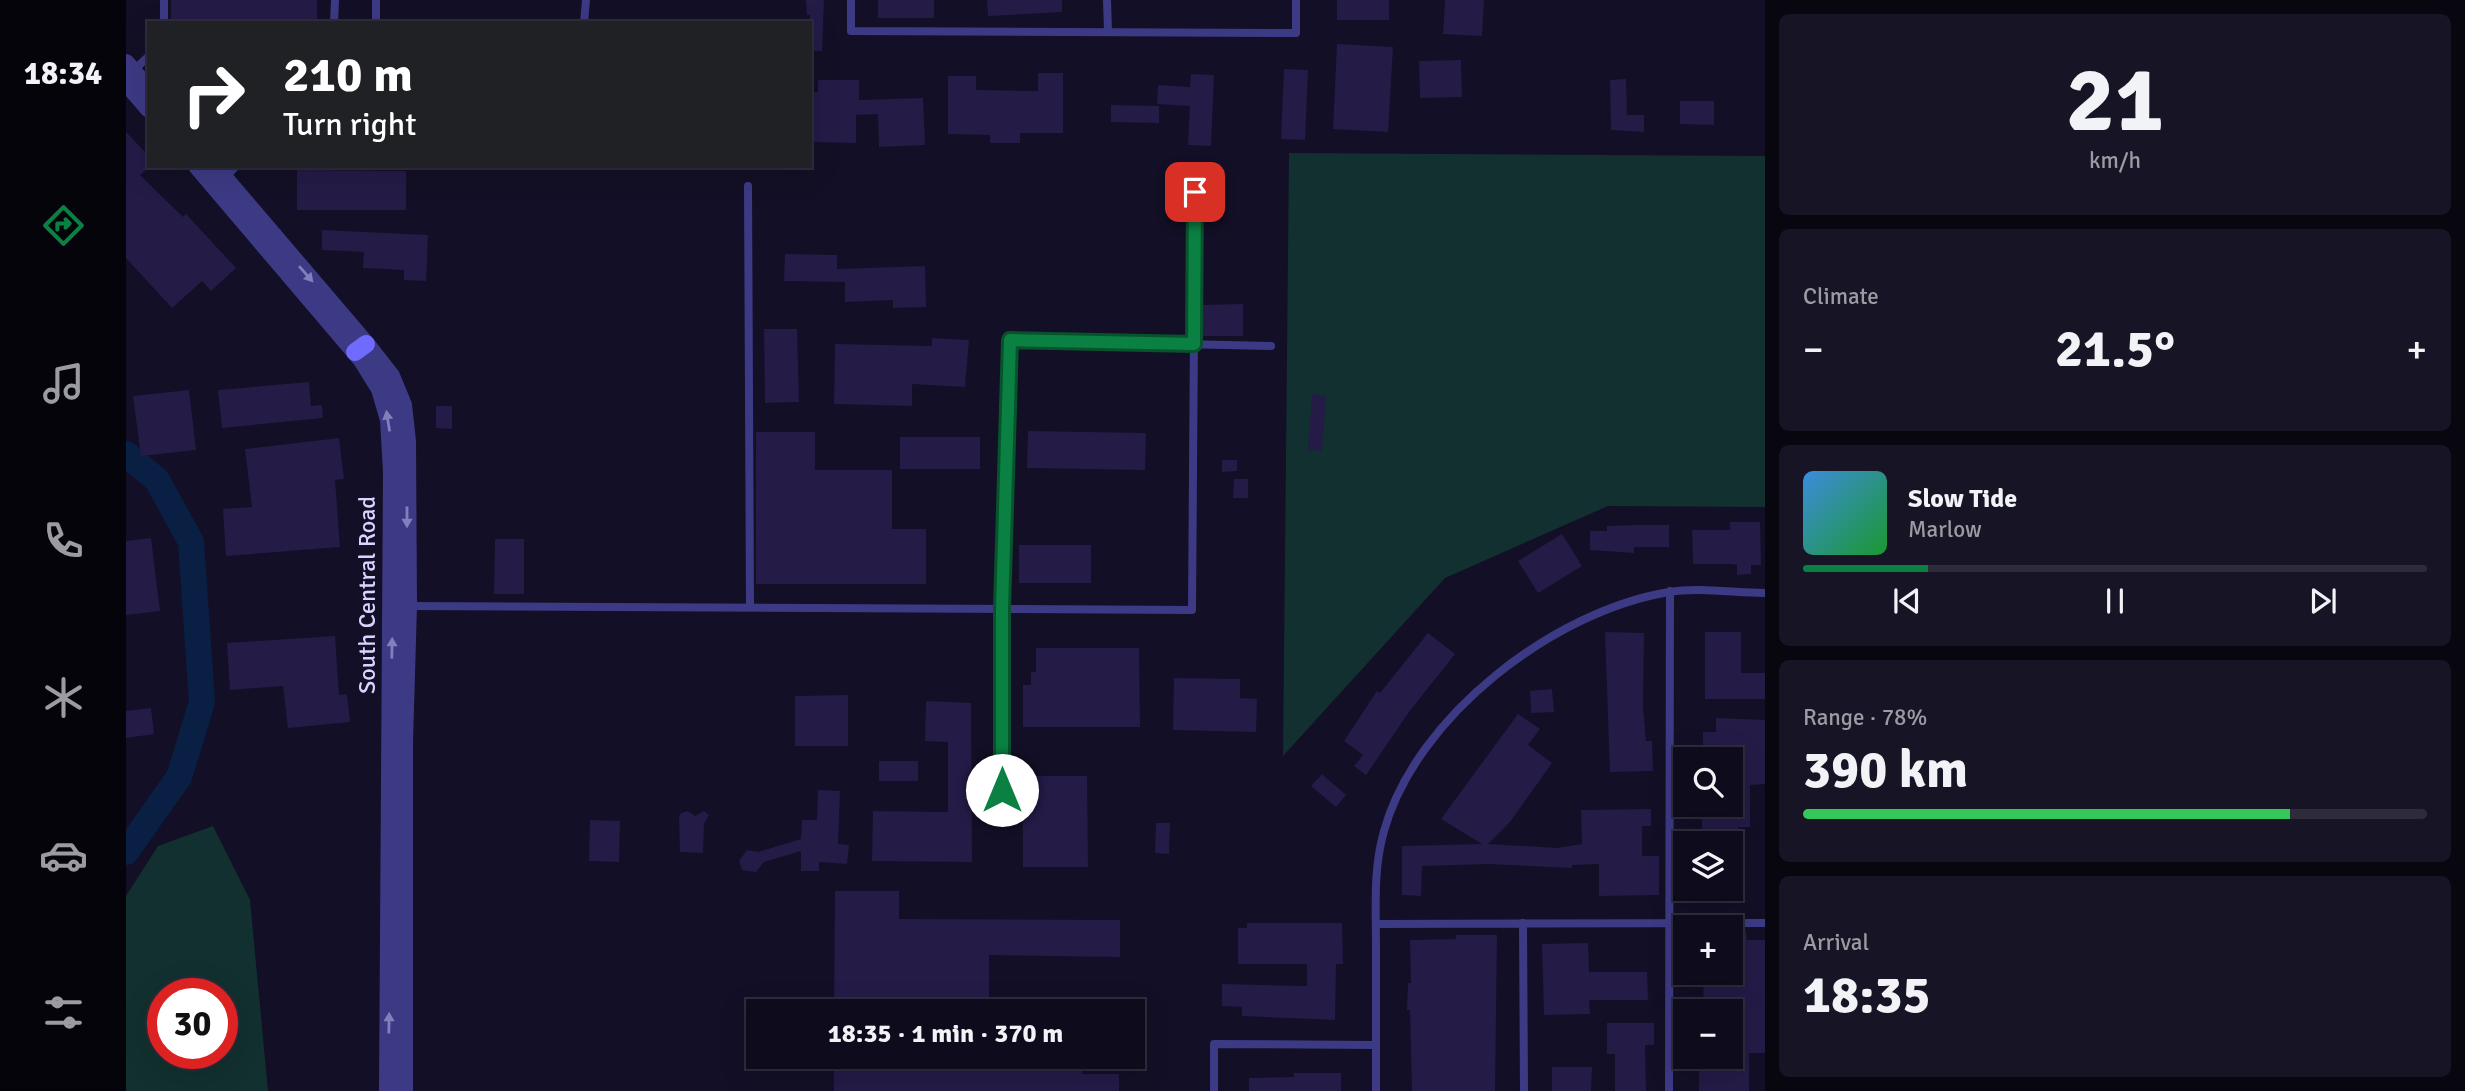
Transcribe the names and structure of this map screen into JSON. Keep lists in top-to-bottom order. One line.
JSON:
{"streets":{"street":["South Central Road"]},"page":{"tabs":"18:34","tile":[["21","km/h"],"Climate",["Range · 78%","390 km"],["Arrival","18:35"]],"turn":["210 m","Turn right"],"heat":["−","21.5°","+"],"song":["Slow Tide","Marlow"],"map_buttons":["+","−"],"limit":"30","trip":"18:35 · 1 min · 370 m"}}
